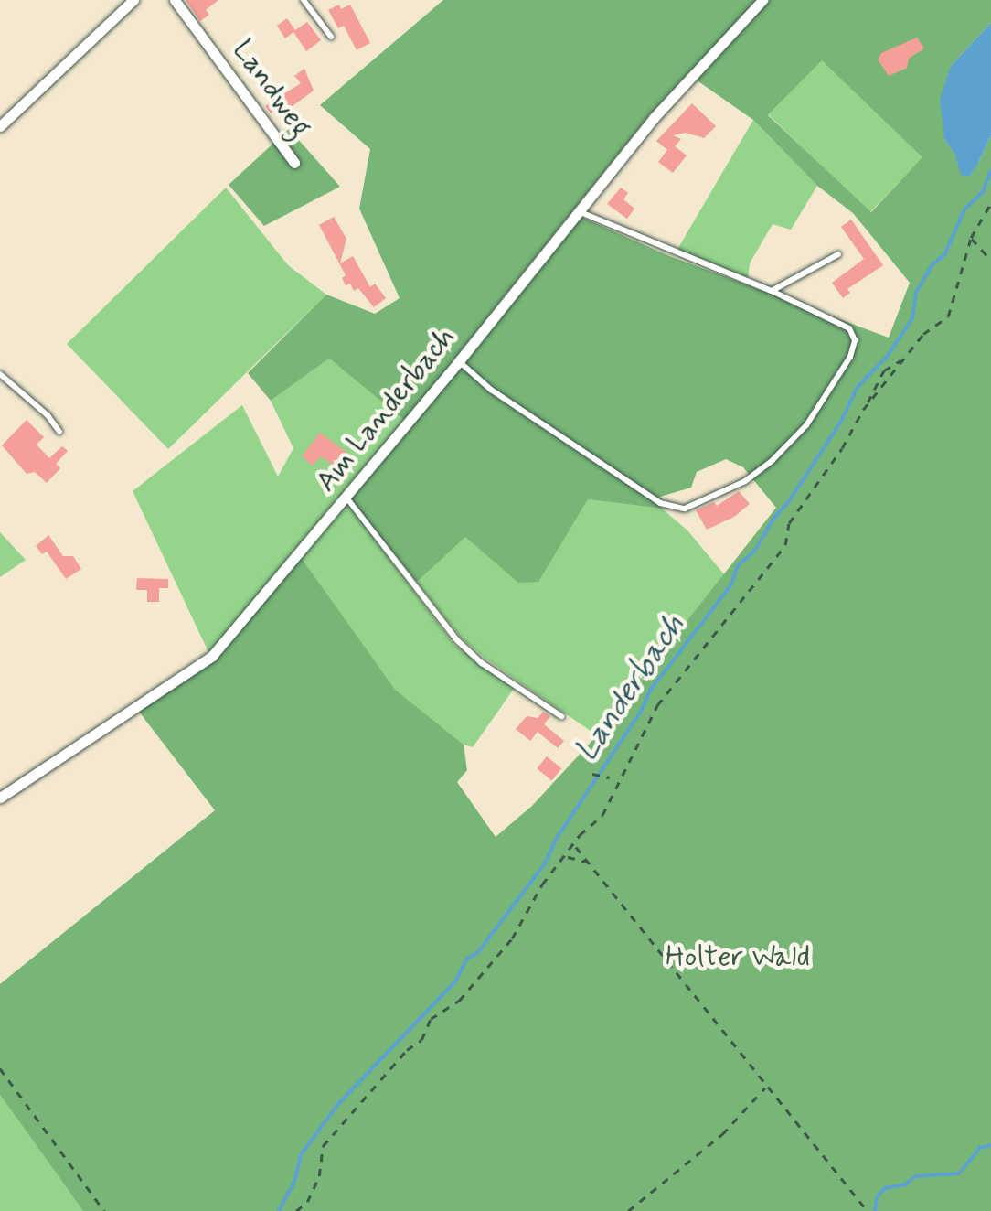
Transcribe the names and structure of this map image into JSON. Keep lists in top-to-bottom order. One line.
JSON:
{"streets":{"street":["Landweg","Am Landerbach"]},"water":["Landerbach"],"parks":["Holter Wald"]}
